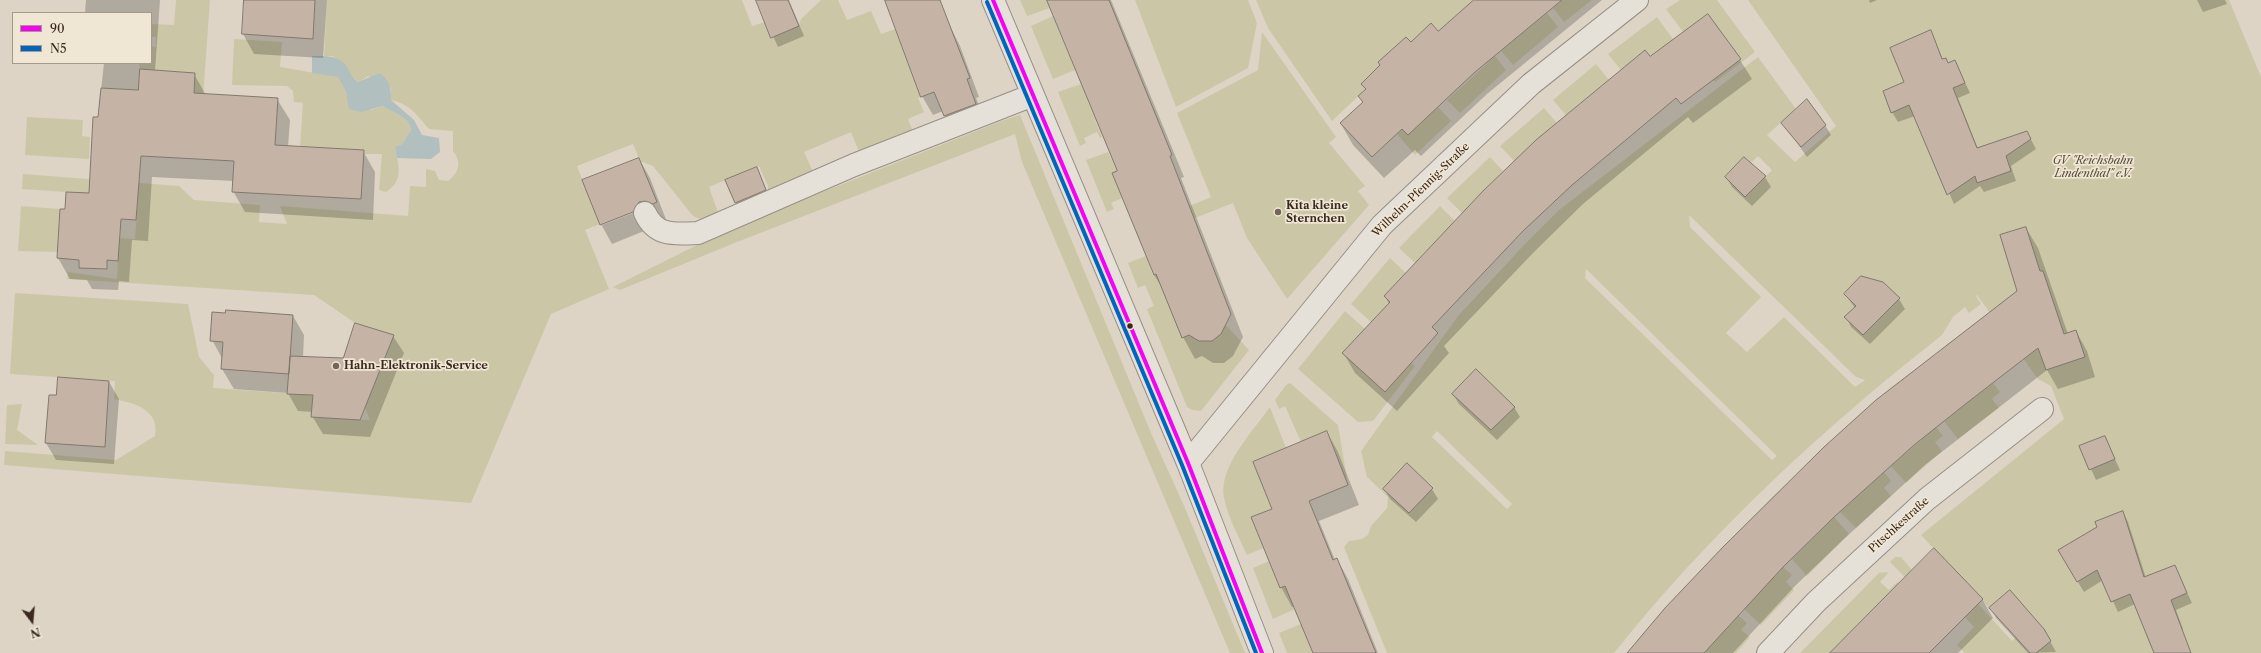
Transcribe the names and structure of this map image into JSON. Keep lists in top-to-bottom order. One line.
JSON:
{"streets":{"street":["Wilhelm-Pfennig-Straße","Pitschkestraße"]},"parks":["GV \"Reichsbahn Lindenthal\" e.V."],"places":["Kita kleine Sternchen","Hahn-Elektronik-Service"],"lines":["transit line 90","transit line N5"],"legend":["90","N5"],"north":"bottom"}
